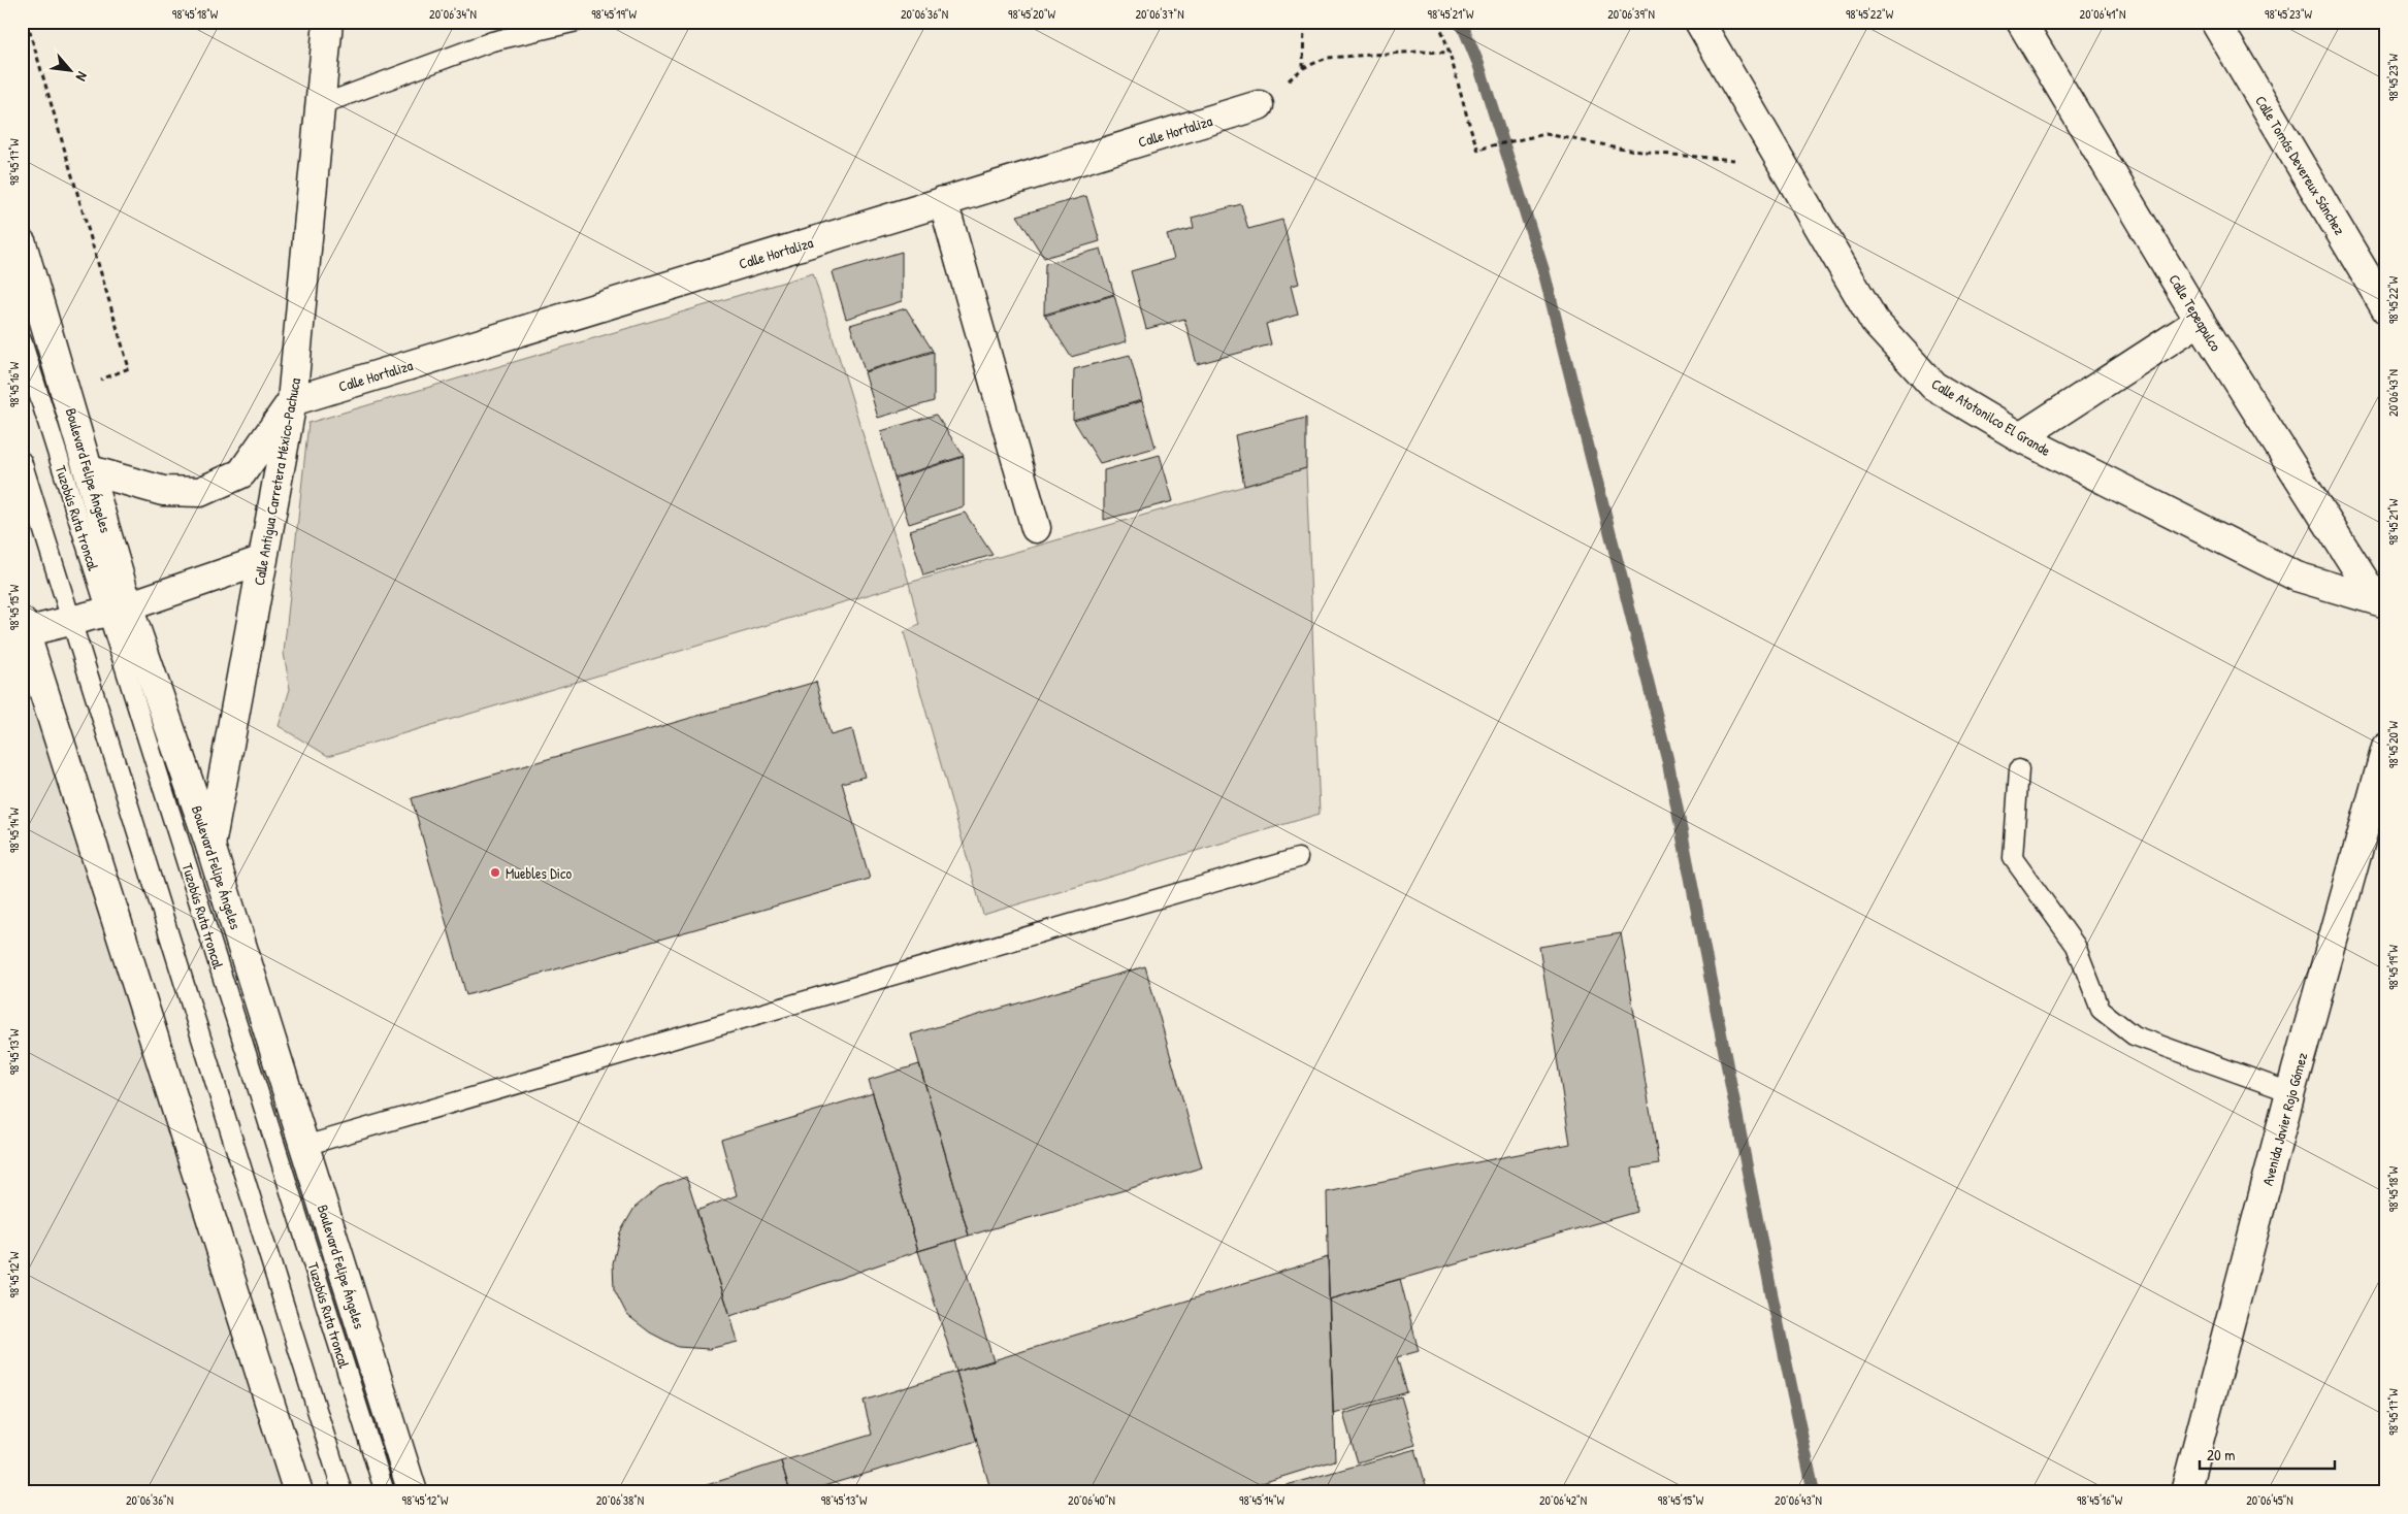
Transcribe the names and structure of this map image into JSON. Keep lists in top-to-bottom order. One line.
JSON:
{"streets":{"street":["Calle Hortaliza","Calle Tomás Devereux Sánchez","Calle Tepeapulco","Calle Atotonilco El Grande","Boulevard Felipe Ángeles","Calle Antigua Carretera México-Pachuca","Avenida Javier Rojo Gómez"],"lane":["Tuzobús Ruta troncal"]},"crossings":[["Calle Hortaliza","Calle Antigua Carretera México-Pachuca"],["Calle Tepeapulco","Calle Atotonilco El Grande"],["Boulevard Felipe Ángeles","Calle Antigua Carretera México-Pachuca"],["Boulevard Felipe Ángeles","Tuzobús Ruta troncal"]],"places":["Muebles Dico"],"scale_bar":"20 m","north":"bottom right","coordinates":["98°45'18\"W","20°06'34\"N","98°45'19\"W","20°06'36\"N","98°45'20\"W","20°06'37\"N","98°45'21\"W","20°06'39\"N","98°45'22\"W","20°06'41\"N","98°45'23\"W","98°45'17\"W","98°45'16\"W","20°06'43\"N","98°45'15\"W","98°45'14\"W","98°45'13\"W","98°45'12\"W","20°06'38\"N","20°06'40\"N","20°06'42\"N","20°06'45\"N"]}
